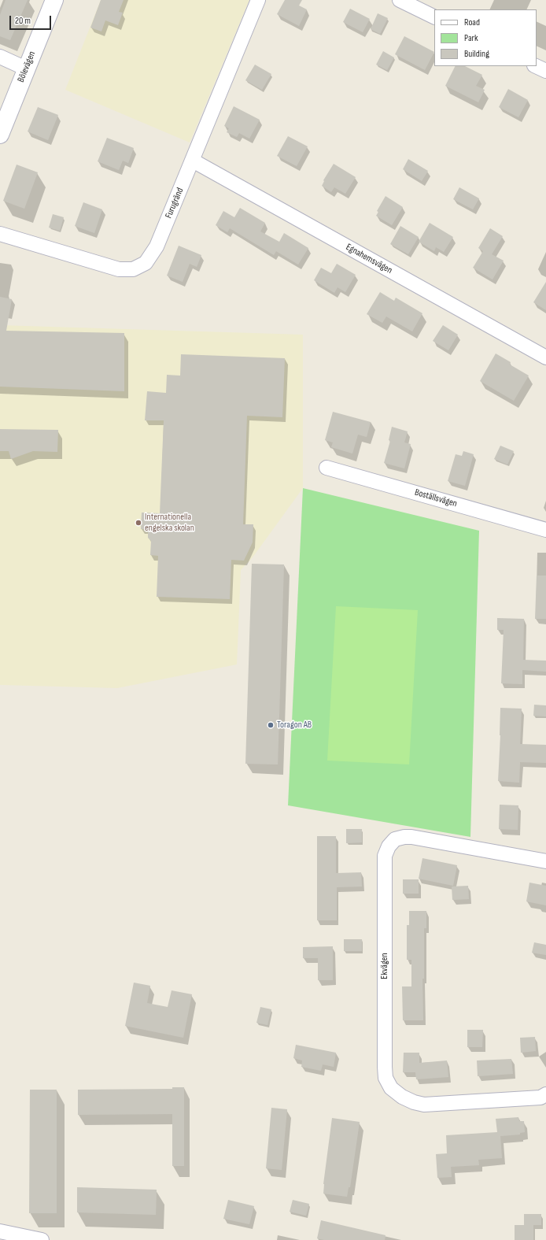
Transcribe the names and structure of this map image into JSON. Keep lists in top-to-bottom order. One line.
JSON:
{"streets":{"street":["Bölevägen","Furugränd","Egnahemsvägen","Boställsvägen","Ekvägen"]},"crossings":[["Furugränd","Egnahemsvägen"]],"places":["Internationella engelska skolan","Toragon AB"],"legend":["Road","Park","Building"],"scale_bar":"20 m"}
